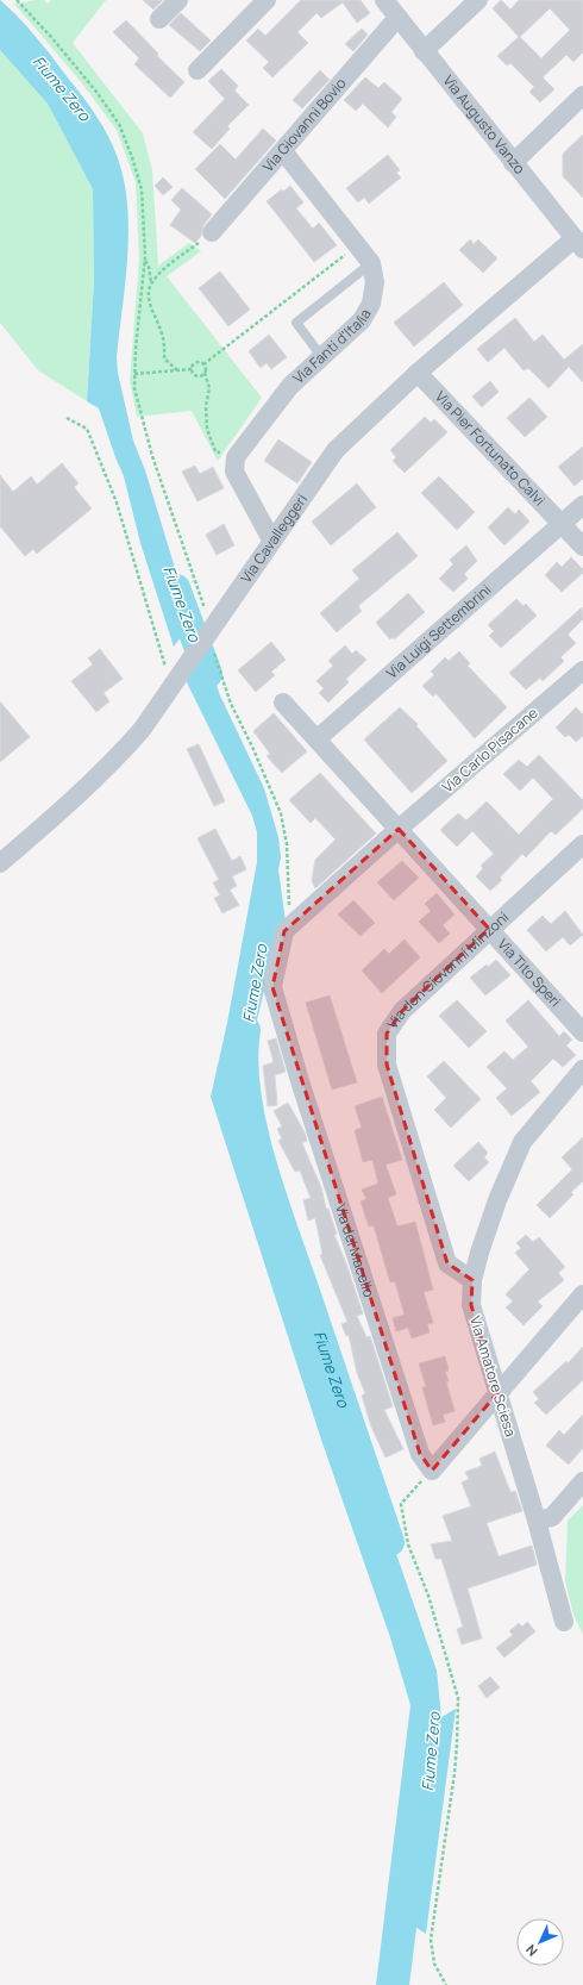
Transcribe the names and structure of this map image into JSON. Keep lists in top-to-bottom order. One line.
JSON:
{"streets":{"street":["Via Giovanni Bovio","Via Augusto Vanzo","Via Fanti d'Italia","Via Pier Fortunato Calvi","Via Cavalleggeri","Via Luigi Settembrini","Via Carlo Pisacane","Via don Giovanni Minzoni","Via Tito Speri","Via del Macello","Via Amatore Sciesa"]},"crossings":[["Via Giovanni Bovio","Via Augusto Vanzo"],["Via Augusto Vanzo","Via Cavalleggeri"],["Via Pier Fortunato Calvi","Via Cavalleggeri"],["Via Pier Fortunato Calvi","Via Luigi Settembrini"],["Via Luigi Settembrini","Via Tito Speri"],["Via Carlo Pisacane","Via Tito Speri"],["Via don Giovanni Minzoni","Via Tito Speri"],["Via don Giovanni Minzoni","Via Amatore Sciesa"]],"water":["Fiume Zero"],"north":"bottom left"}
